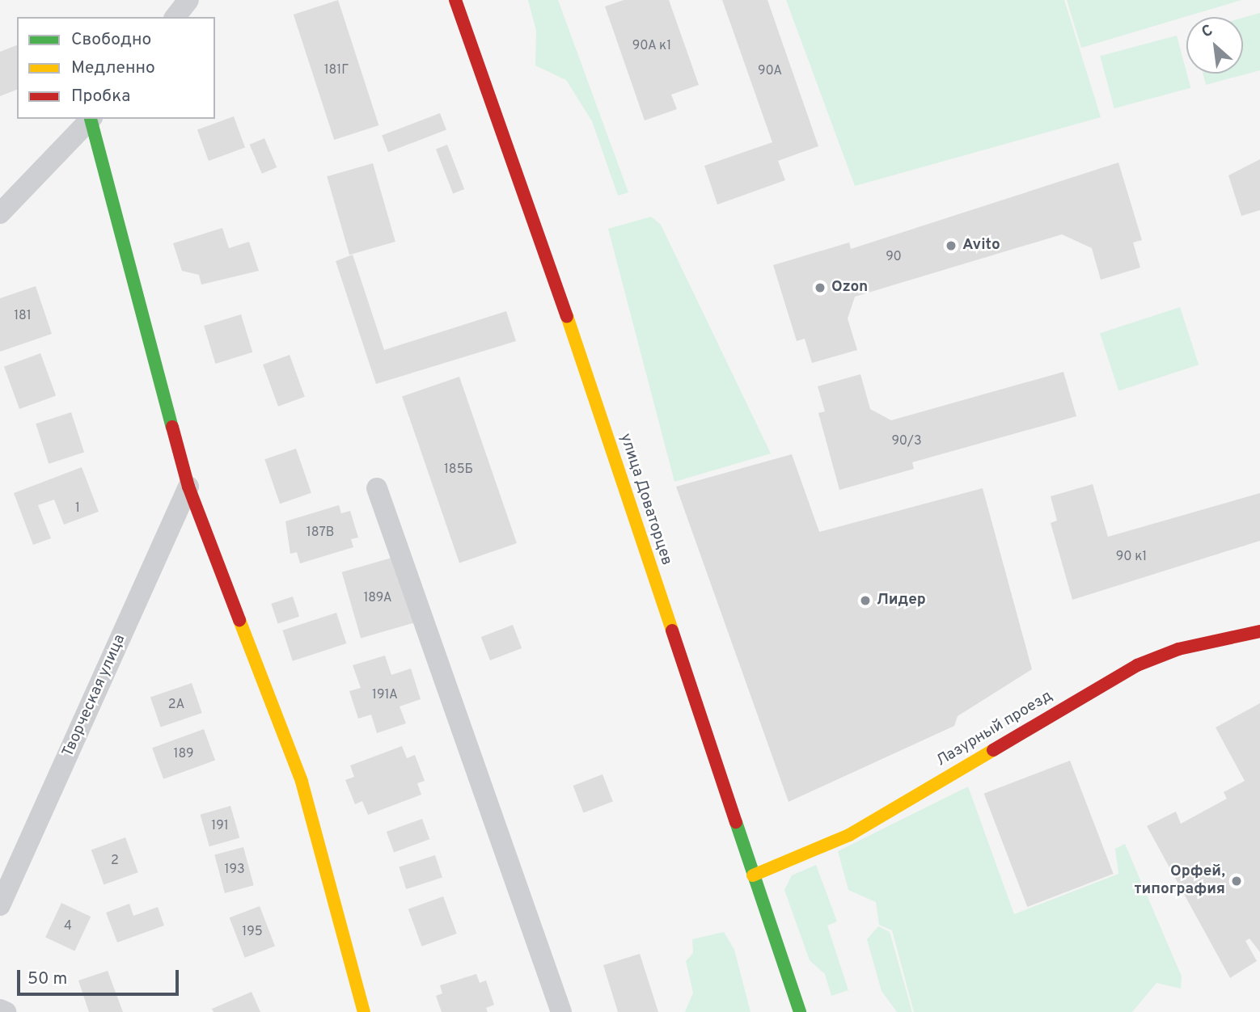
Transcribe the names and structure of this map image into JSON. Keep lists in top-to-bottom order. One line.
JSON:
{"streets":{"street":["улица Доваторцев","Творческая улица","Лазурный проезд"]},"crossings":[["улица Доваторцев","Лазурный проезд"]],"places":["Avito","Ozon","Лидер","Орфей, типография"],"house_numbers":["90А к1","181Г","90А","90","181","90/3","185Б","1","187В","90 к1","189А","191А","2А","189","191","2","193","4","195"],"legend":["Свободно","Медленно","Пробка"],"scale_bar":"50 m","north":"top left"}
